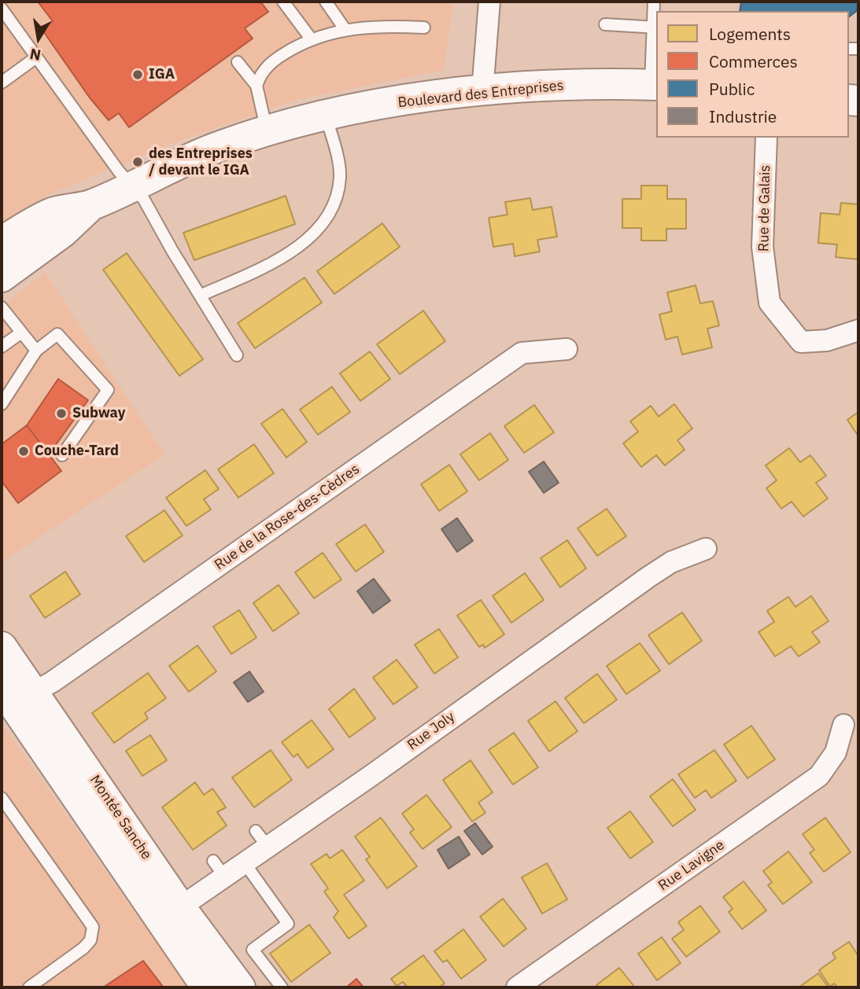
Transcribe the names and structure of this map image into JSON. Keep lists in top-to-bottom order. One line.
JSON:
{"streets":{"street":["Boulevard des Entreprises","Rue de Galais","Rue de la Rose-des-Cèdres","Rue Joly","Montée Sanche","Rue Lavigne"]},"crossings":[["Rue de la Rose-des-Cèdres","Montée Sanche"],["Rue Joly","Montée Sanche"]],"places":["IGA","des Entreprises / devant le IGA","Subway","Couche-Tard"],"legend":["Logements","Commerces","Public","Industrie"],"north":"bottom"}
